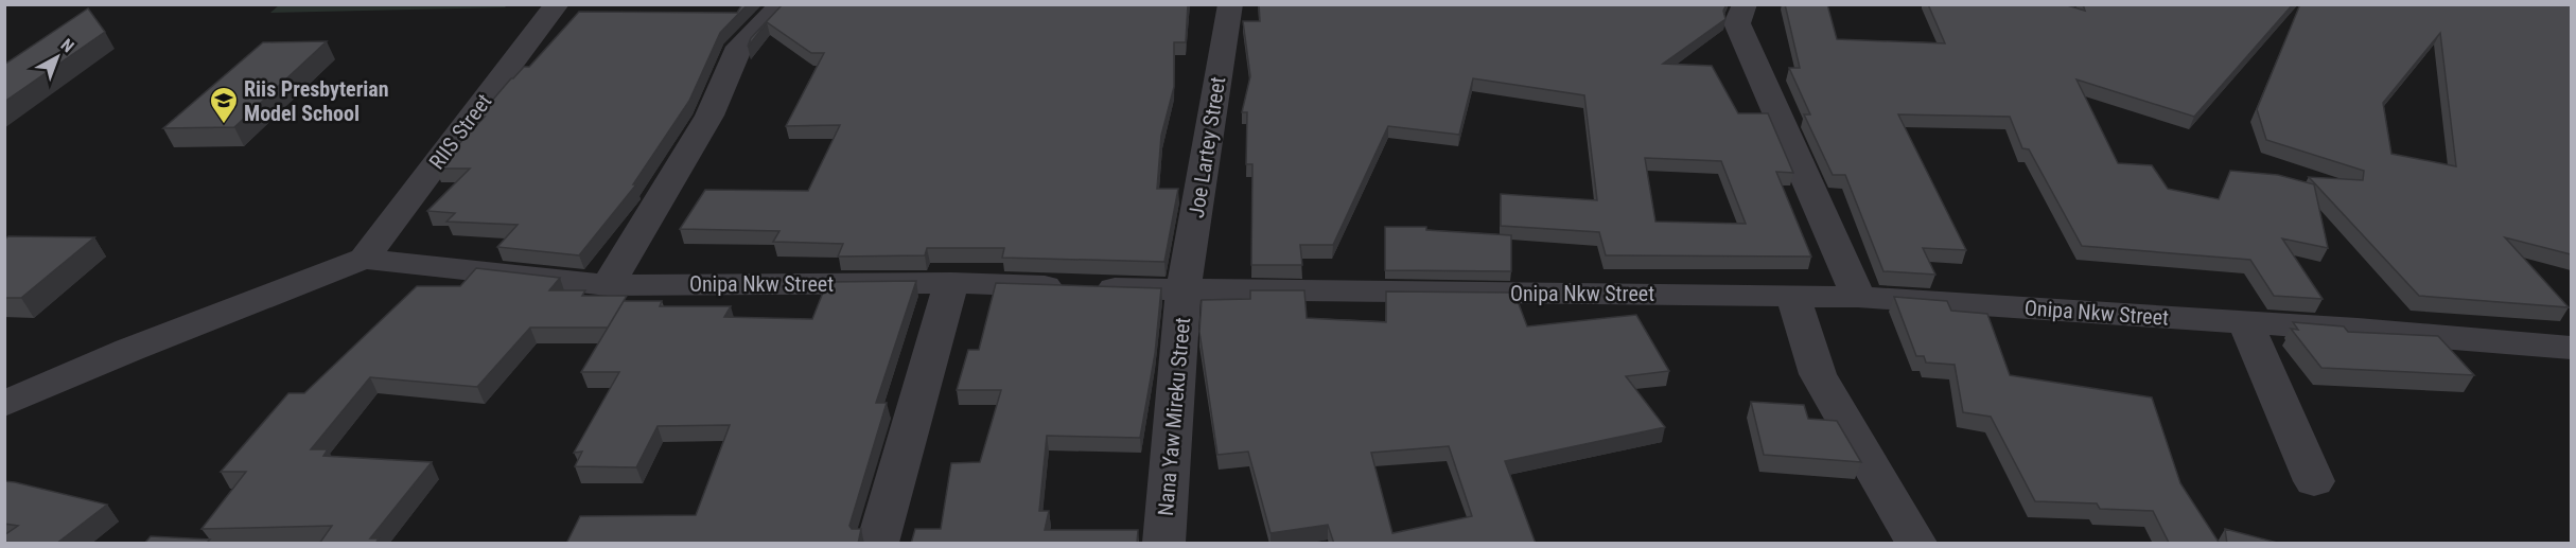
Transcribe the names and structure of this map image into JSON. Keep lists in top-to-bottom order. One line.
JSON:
{"streets":{"street":["RIIS Street","Joe Lartey Street","Onipa Nkw Street","Nana Yaw Mireku Street"]},"crossings":[["RIIS Street","Onipa Nkw Street"],["Joe Lartey Street","Onipa Nkw Street"],["Joe Lartey Street","Nana Yaw Mireku Street"],["Onipa Nkw Street","Nana Yaw Mireku Street"]],"places":{"school or university":["Riis Presbyterian Model School"]},"north":"top right"}
